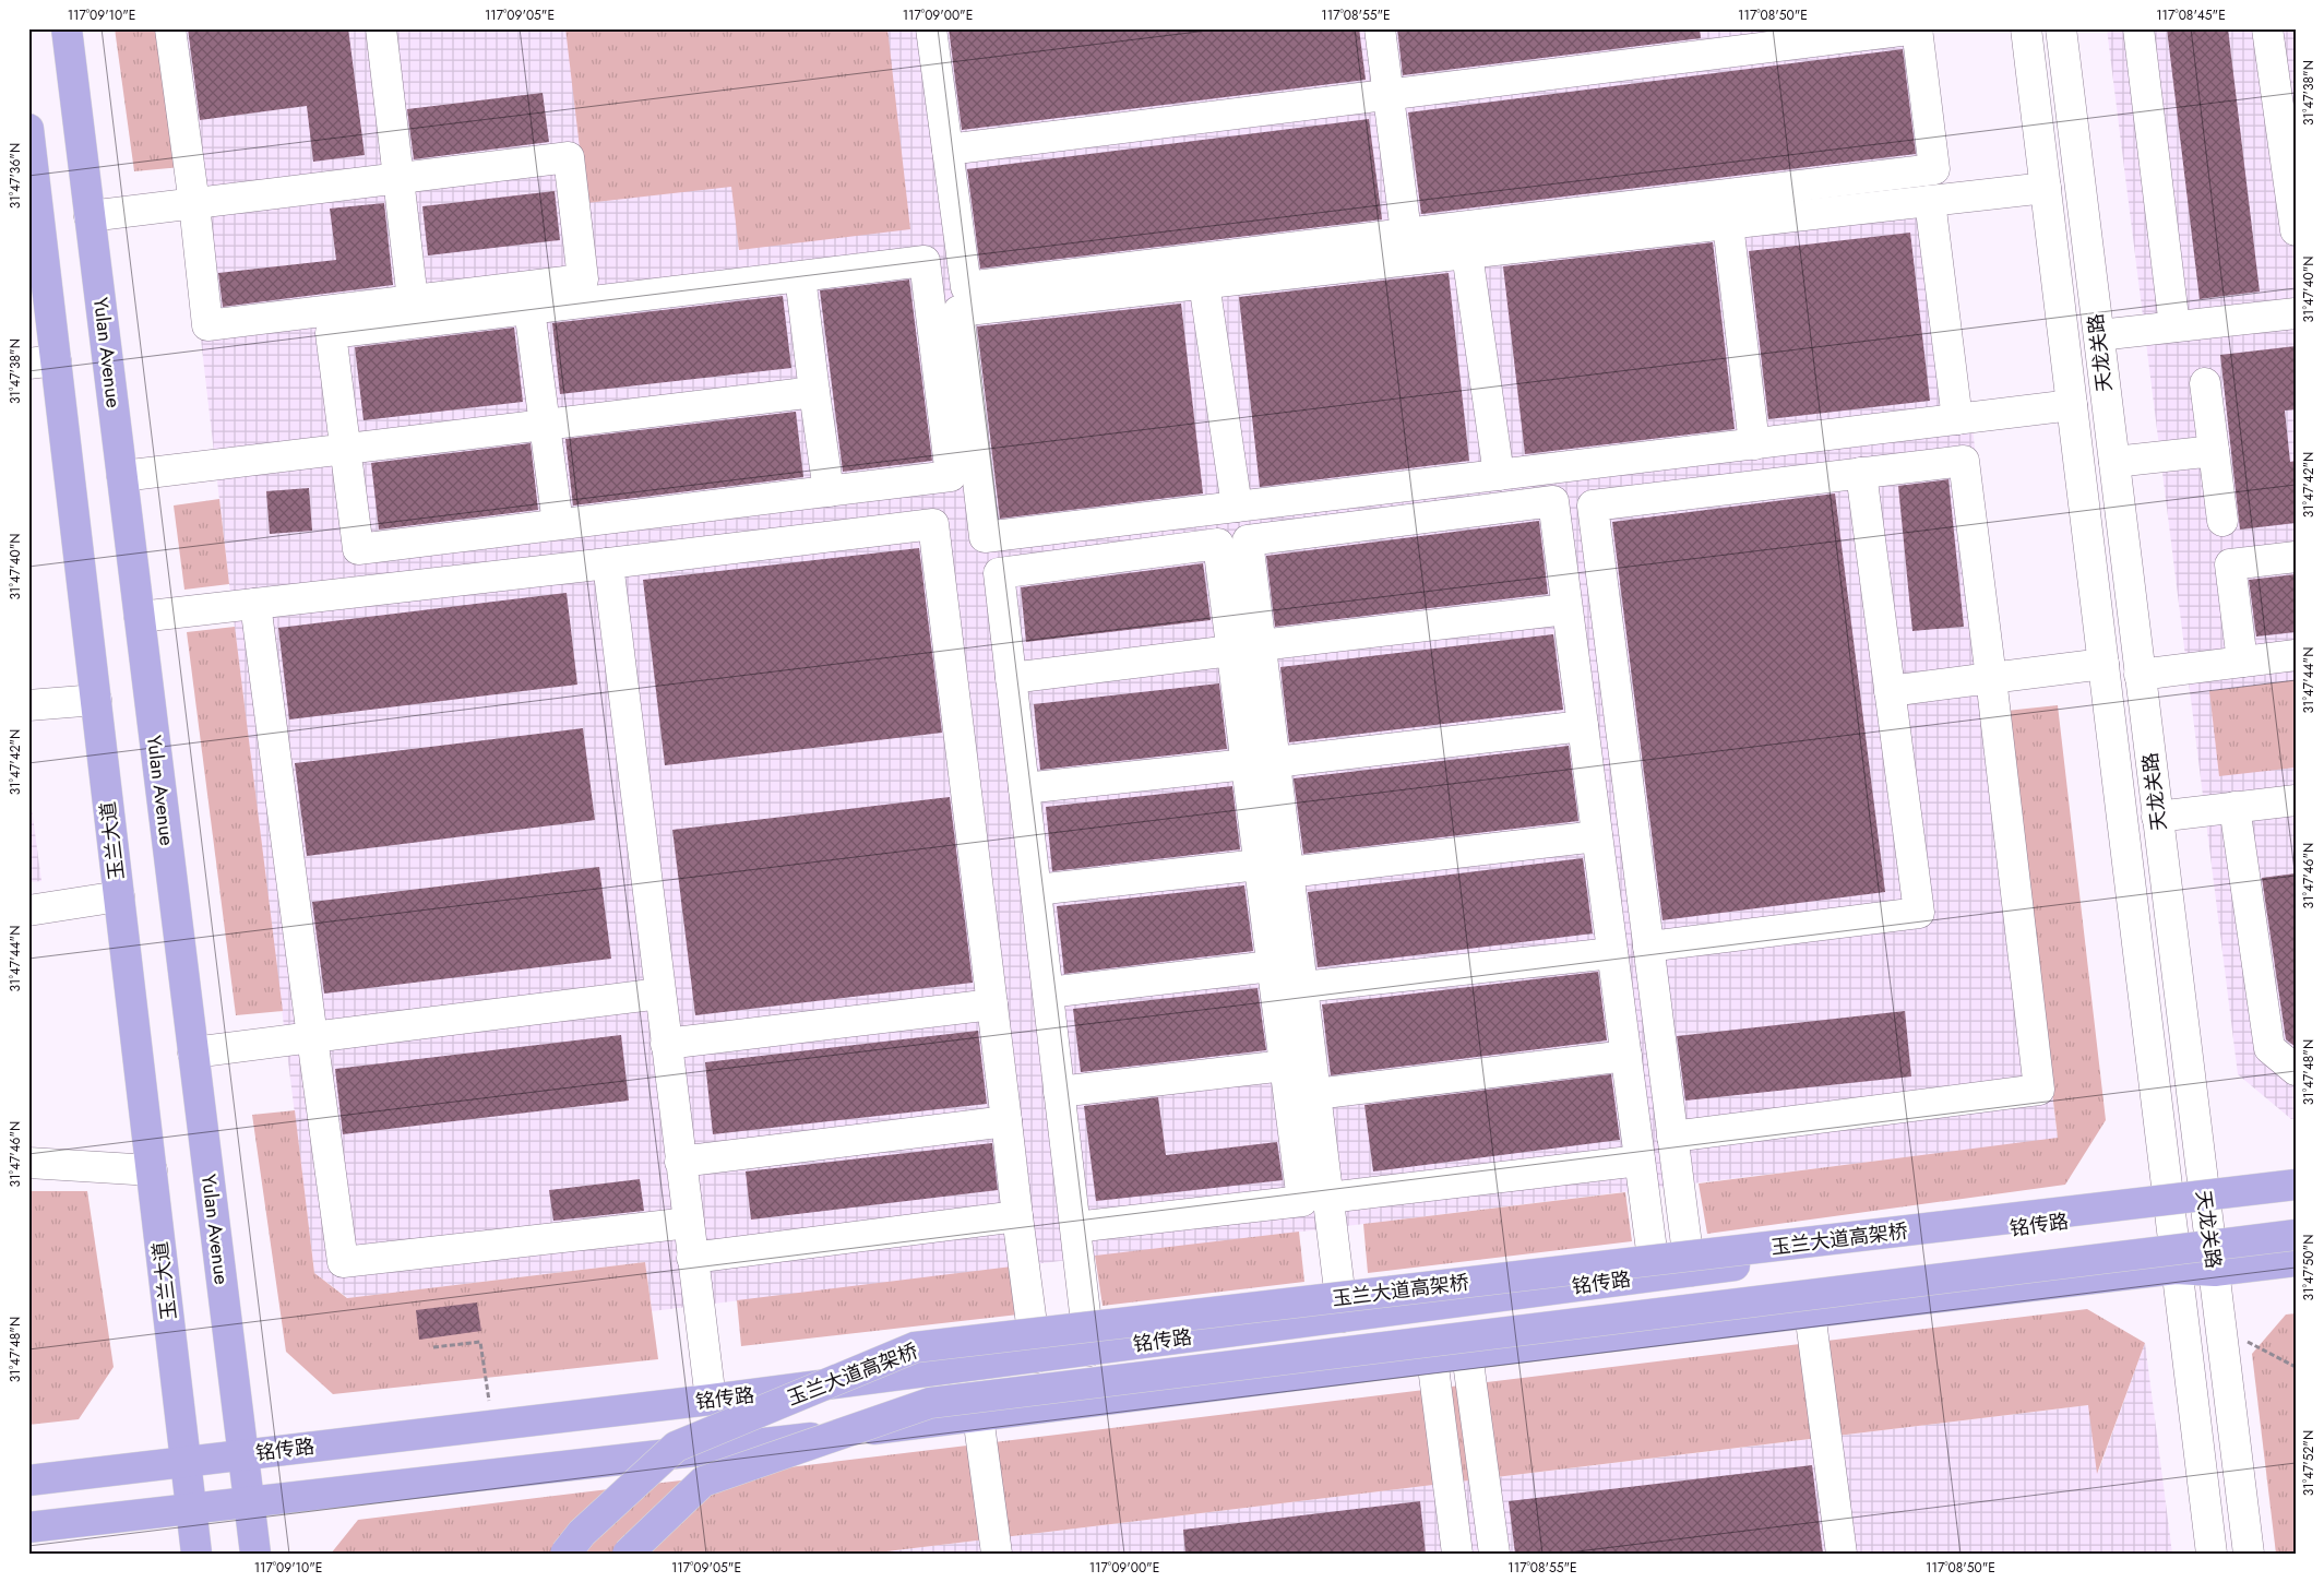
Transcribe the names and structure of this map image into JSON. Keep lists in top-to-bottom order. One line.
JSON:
{"streets":{"main road":["Yulan Avenue","玉兰大道","铭传路","玉兰大道高架桥"],"street":["天龙关路"]},"crossings":[["Yulan Avenue","铭传路"],["天龙关路","铭传路"],["玉兰大道","铭传路"]],"coordinates":["117°09'10\"E","117°09'05\"E","117°09'00\"E","117°08'55\"E","117°08'50\"E","117°08'45\"E","31°47'38\"N","31°47'36\"N","31°47'40\"N","31°47'42\"N","31°47'44\"N","31°47'46\"N","31°47'48\"N","31°47'50\"N","31°47'52\"N"]}
